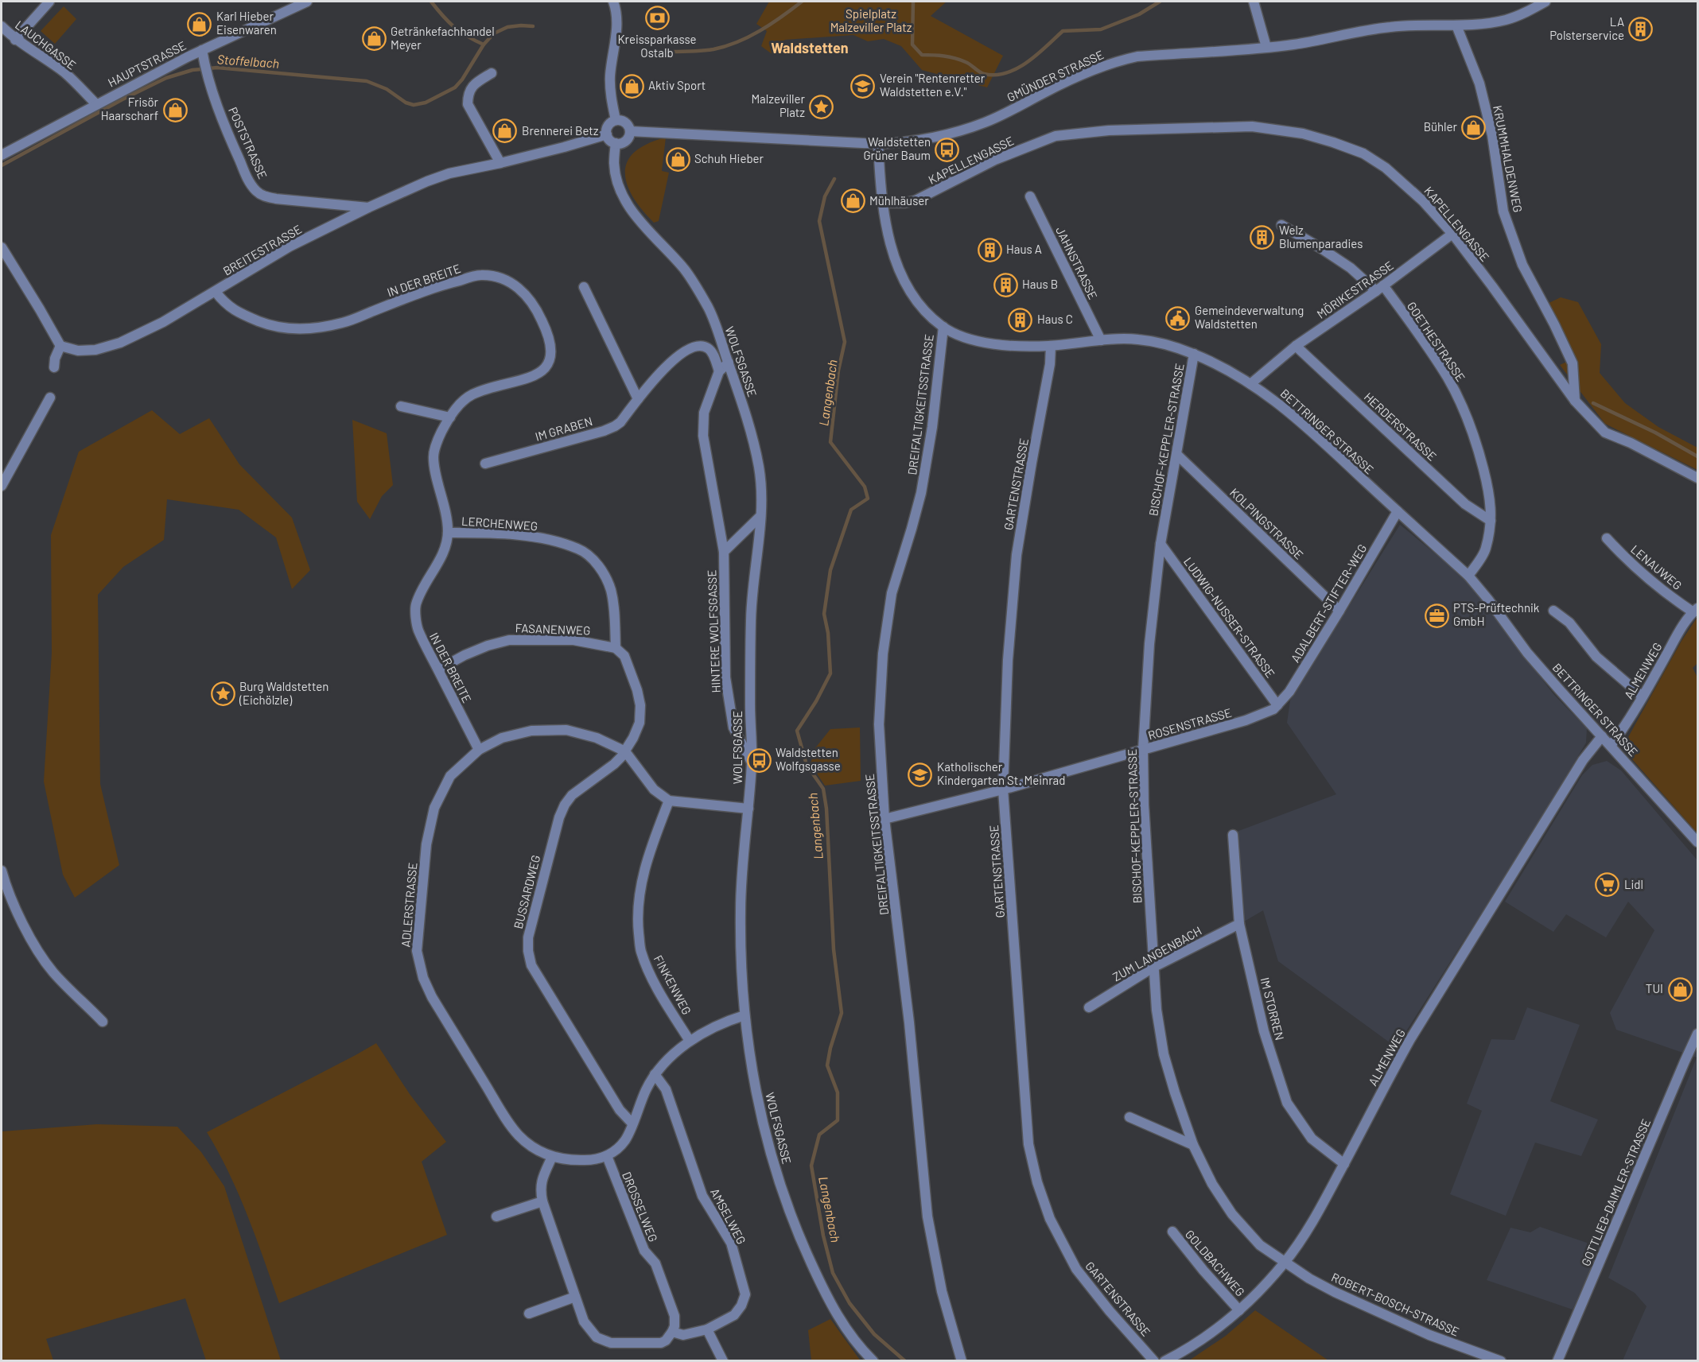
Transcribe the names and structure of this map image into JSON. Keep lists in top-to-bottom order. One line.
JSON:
{"streets":{"street":["LAUCHGASSE","HAUPTSTRASSE","GMÜNDER STRASSE","POSTSTRASSE","KRUMMHALDENWEG","KAPELLENGASSE","BREITESTRASSE","JAHNSTRASSE","IN DER BREITE","MÖRIKESTRASSE","GOETHESTRASSE","WOLFSGASSE","DREIFALTIGKEITSSTRASSE","HERDERSTRASSE","IM GRABEN","BETTRINGER STRASSE","BISCHOF-KEPPLER-STRASSE","GARTENSTRASSE","LERCHENWEG","KOLPINGSTRASSE","LENAUWEG","ADALBERT-STIFTER-WEG","LUDWIG-NUSSER-STRASSE","FASANENWEG","HINTERE WOLFSGASSE","ALMENWEG","ROSENSTRASSE","BUSSARDWEG","ADLERSTRASSE","ZUM LANGENBACH","FINKENWEG","IM STORREN","GOTTLIEB-DAIMLER-STRASSE","DROSSELWEG","AMSELWEG","GOLDBACHWEG","ROBERT-BOSCH-STRASSE"]},"crossings":[["LAUCHGASSE","HAUPTSTRASSE"],["HAUPTSTRASSE","POSTSTRASSE"],["GMÜNDER STRASSE","KRUMMHALDENWEG"],["GMÜNDER STRASSE","BREITESTRASSE"],["GMÜNDER STRASSE","WOLFSGASSE"],["GMÜNDER STRASSE","BETTRINGER STRASSE"],["POSTSTRASSE","BREITESTRASSE"],["KRUMMHALDENWEG","KAPELLENGASSE"],["KAPELLENGASSE","MÖRIKESTRASSE"],["KAPELLENGASSE","BETTRINGER STRASSE"],["BREITESTRASSE","IN DER BREITE"],["BREITESTRASSE","WOLFSGASSE"],["JAHNSTRASSE","BETTRINGER STRASSE"],["IN DER BREITE","LERCHENWEG"],["IN DER BREITE","FASANENWEG"],["IN DER BREITE","ADLERSTRASSE"],["MÖRIKESTRASSE","GOETHESTRASSE"],["MÖRIKESTRASSE","HERDERSTRASSE"],["MÖRIKESTRASSE","BETTRINGER STRASSE"],["GOETHESTRASSE","HERDERSTRASSE"],["GOETHESTRASSE","BETTRINGER STRASSE"],["WOLFSGASSE","HINTERE WOLFSGASSE"],["DREIFALTIGKEITSSTRASSE","BETTRINGER STRASSE"],["DREIFALTIGKEITSSTRASSE","ROSENSTRASSE"],["IM GRABEN","HINTERE WOLFSGASSE"],["BETTRINGER STRASSE","BISCHOF-KEPPLER-STRASSE"],["BETTRINGER STRASSE","GARTENSTRASSE"],["BETTRINGER STRASSE","ADALBERT-STIFTER-WEG"],["BETTRINGER STRASSE","ALMENWEG"],["BISCHOF-KEPPLER-STRASSE","KOLPINGSTRASSE"],["BISCHOF-KEPPLER-STRASSE","LUDWIG-NUSSER-STRASSE"],["BISCHOF-KEPPLER-STRASSE","ALMENWEG"],["BISCHOF-KEPPLER-STRASSE","ROSENSTRASSE"],["BISCHOF-KEPPLER-STRASSE","ZUM LANGENBACH"],["BISCHOF-KEPPLER-STRASSE","ROBERT-BOSCH-STRASSE"],["GARTENSTRASSE","ROSENSTRASSE"],["LERCHENWEG","FASANENWEG"],["KOLPINGSTRASSE","ADALBERT-STIFTER-WEG"],["LENAUWEG","ALMENWEG"],["ADALBERT-STIFTER-WEG","LUDWIG-NUSSER-STRASSE"],["ADALBERT-STIFTER-WEG","ROSENSTRASSE"],["LUDWIG-NUSSER-STRASSE","ROSENSTRASSE"],["ALMENWEG","IM STORREN"],["ALMENWEG","GOLDBACHWEG"],["ALMENWEG","ROBERT-BOSCH-STRASSE"],["BUSSARDWEG","ADLERSTRASSE"],["ADLERSTRASSE","FINKENWEG"],["ADLERSTRASSE","DROSSELWEG"],["ZUM LANGENBACH","IM STORREN"],["DROSSELWEG","AMSELWEG"]],"districts":["Waldstetten"],"water":["Stoffelbach","Langenbach"],"parks":["Spielplatz Malzeviller Platz"],"places":{"bank":["Kreissparkasse Ostalb"],"shop":["Karl Hieber Eisenwaren","Getränkefachhandel Meyer","Aktiv Sport","Frisör Haarscharf","Bühler","Brennerei Betz","Schuh Hieber","Mühlhäuser","TUI"],"building":["LA Polsterservice","Welz Blumenparadies","Haus A","Haus B","Haus C"],"school or university":["Verein \"Rentenretter Waldstetten e.V.\"","Katholischer Kindergarten St. Meinrad"],"place":["Malzeviller Platz","Burg Waldstetten (Eichölzle)"],"bus stop":["Waldstetten Grüner Baum","Waldstetten Wolfgsgasse"],"public building":["Gemeindeverwaltung Waldstetten"],"office":["PTS-Prüftechnik GmbH"],"supermarket":["Lidl"]}}
